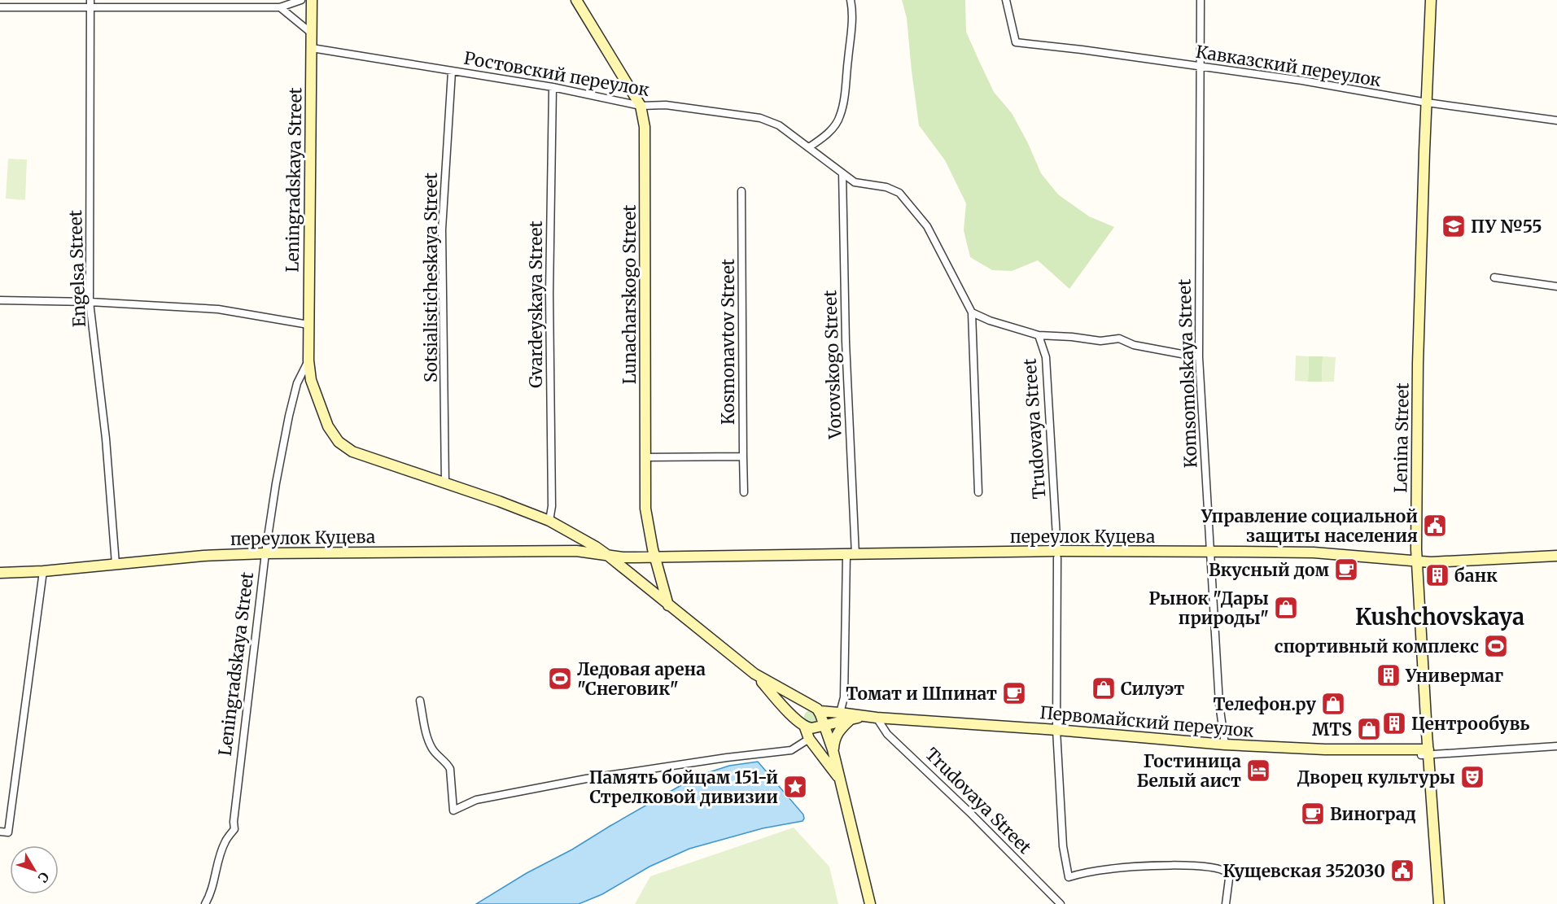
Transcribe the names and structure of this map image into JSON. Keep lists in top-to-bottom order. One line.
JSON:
{"streets":{"street":["Кавказский переулок","Ростовский переулок","Leningradskaya Street","Engelsa Street","Sotsialisticheskaya Street","Lunacharskogo Street","Gvardeyskaya Street","Kosmonavtov Street","Vorovskogo Street","Komsomolskaya Street","Trudovaya Street","Lenina Street","переулок Куцева","Первомайский переулок"]},"crossings":[["Кавказский переулок","Komsomolskaya Street"],["Кавказский переулок","Lenina Street"],["Ростовский переулок","Leningradskaya Street"],["Ростовский переулок","Sotsialisticheskaya Street"],["Ростовский переулок","Lunacharskogo Street"],["Ростовский переулок","Gvardeyskaya Street"],["Ростовский переулок","Vorovskogo Street"],["Leningradskaya Street","переулок Куцева"],["Engelsa Street","переулок Куцева"],["Sotsialisticheskaya Street","переулок Куцева"],["Lunacharskogo Street","переулок Куцева"],["Lunacharskogo Street","Первомайский переулок"],["Gvardeyskaya Street","переулок Куцева"],["Vorovskogo Street","переулок Куцева"],["Vorovskogo Street","Первомайский переулок"],["Komsomolskaya Street","переулок Куцева"],["Komsomolskaya Street","Первомайский переулок"],["Trudovaya Street","переулок Куцева"],["Trudovaya Street","Первомайский переулок"],["Lenina Street","переулок Куцева"],["Lenina Street","Первомайский переулок"],["переулок Куцева","Первомайский переулок"]],"districts":["Kushchovskaya"],"places":{"school or university":["ПУ №55"],"public building":["Управление социальной защиты населения","Кущевская 352030"],"cafe":["Вкусный дом","Томат и Шпинат","Виноград"],"building":["банк","Универмаг","Центрообувь"],"shop":["Рынок \"Дары природы\"","Силуэт","Телефон.ру","MTS"],"sports":["спортивный комплекс","Ледовая арена \"Снеговик\""],"hotel":["Гостиница Белый аист"],"theatre":["Дворец культуры"],"place":["Память бойцам 151-й Стрелковой дивизии"]},"north":"bottom right"}
